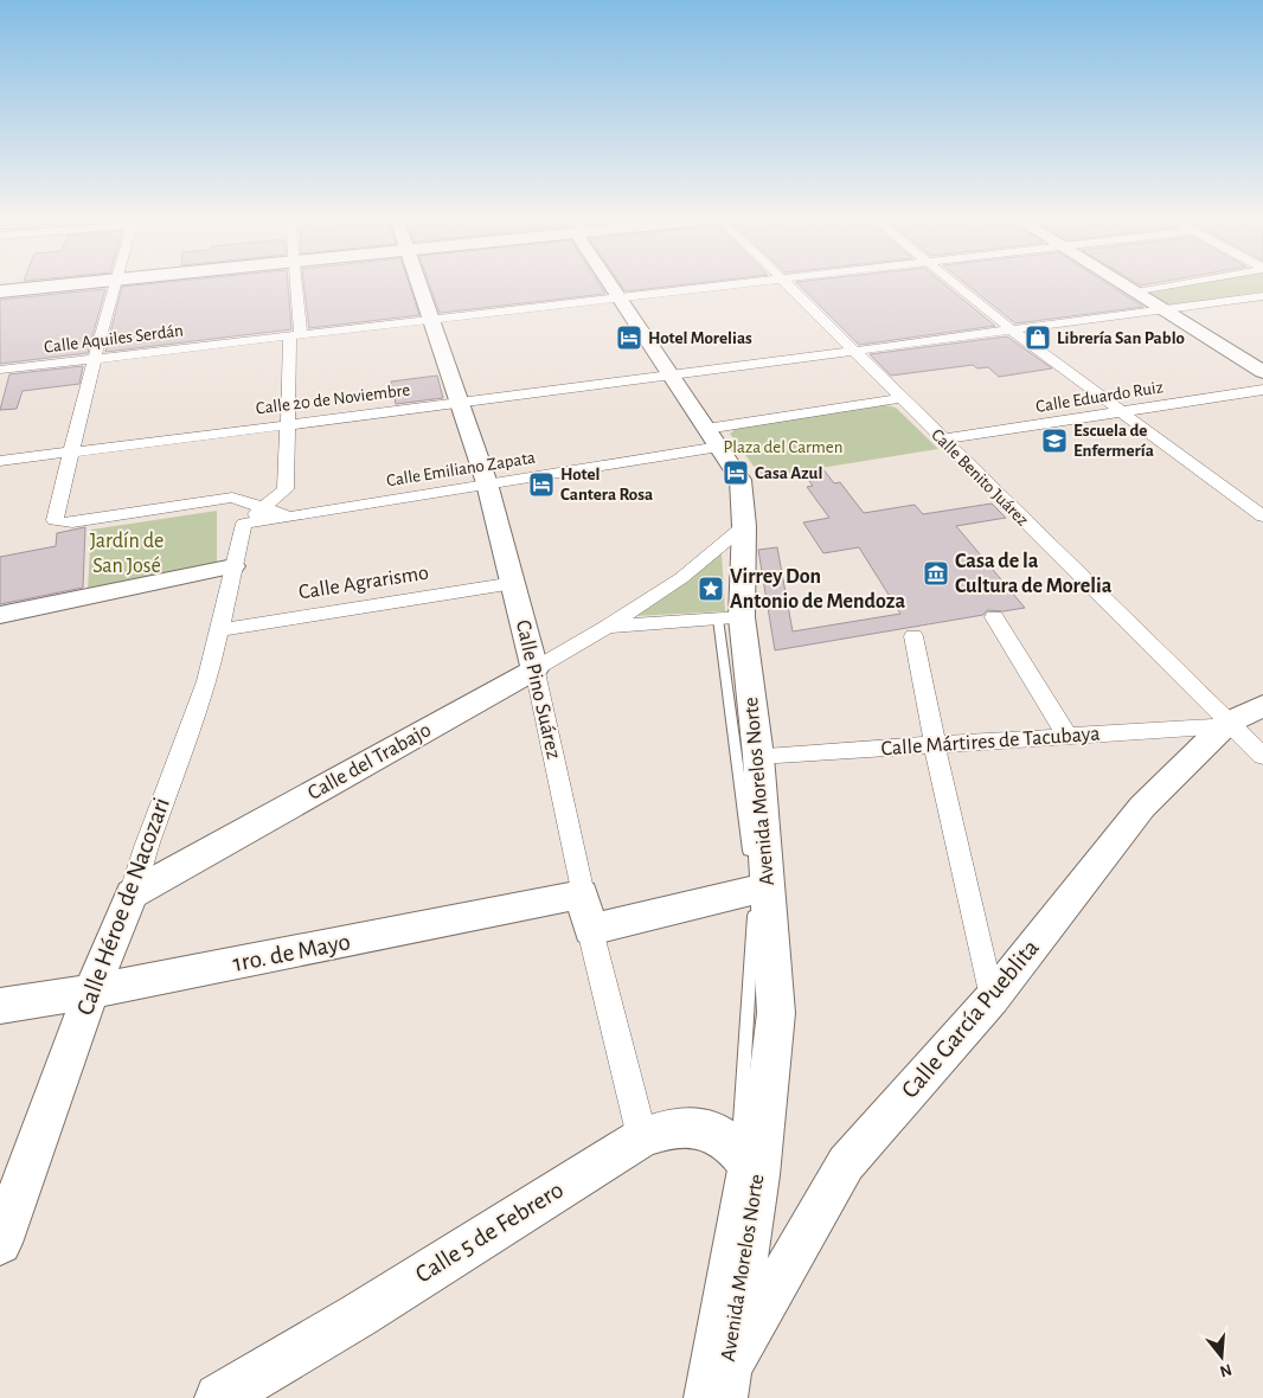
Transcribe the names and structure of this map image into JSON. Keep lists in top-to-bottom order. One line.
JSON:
{"streets":{"main road":["Avenida Morelos Norte"],"street":["Calle Aquiles Serdán","Calle Eduardo Ruiz","Calle 20 de Noviembre","Calle Emiliano Zapata","Calle Benito Juárez","Calle Agrarismo","Calle Pino Suárez","Calle Mártires de Tacubaya","Calle del Trabajo","Calle Héroe de Nacozari","1ro. de Mayo","Calle García Pueblita","Calle 5 de Febrero"]},"crossings":[["Calle Aquiles Serdán","Calle Pino Suárez"],["Calle Aquiles Serdán","Avenida Morelos Norte"],["Calle Eduardo Ruiz","Calle Benito Juárez"],["Calle 20 de Noviembre","Calle Benito Juárez"],["Calle 20 de Noviembre","Calle Pino Suárez"],["Calle 20 de Noviembre","Avenida Morelos Norte"],["Calle Emiliano Zapata","Calle Pino Suárez"],["Calle Emiliano Zapata","Avenida Morelos Norte"],["Calle Emiliano Zapata","Calle Héroe de Nacozari"],["Calle Benito Juárez","Calle Mártires de Tacubaya"],["Calle Benito Juárez","Calle García Pueblita"],["Calle Agrarismo","Calle Pino Suárez"],["Calle Agrarismo","Calle Héroe de Nacozari"],["Calle Pino Suárez","Calle del Trabajo"],["Calle Pino Suárez","1ro. de Mayo"],["Calle Pino Suárez","Calle 5 de Febrero"],["Calle Mártires de Tacubaya","Avenida Morelos Norte"],["Calle Mártires de Tacubaya","Calle García Pueblita"],["Calle del Trabajo","Avenida Morelos Norte"],["Calle del Trabajo","Calle Héroe de Nacozari"],["Avenida Morelos Norte","Calle García Pueblita"],["Avenida Morelos Norte","Calle 5 de Febrero"],["Calle Héroe de Nacozari","1ro. de Mayo"]],"parks":["Plaza del Carmen","Jardín de San José"],"places":{"hotel":["Hotel Morelias","Casa Azul","Hotel Cantera Rosa"],"shop":["Librería San Pablo"],"school or university":["Escuela de Enfermería"],"museum":["Casa de la Cultura de Morelia"],"place":["Virrey Don Antonio de Mendoza"]},"north":"bottom"}
